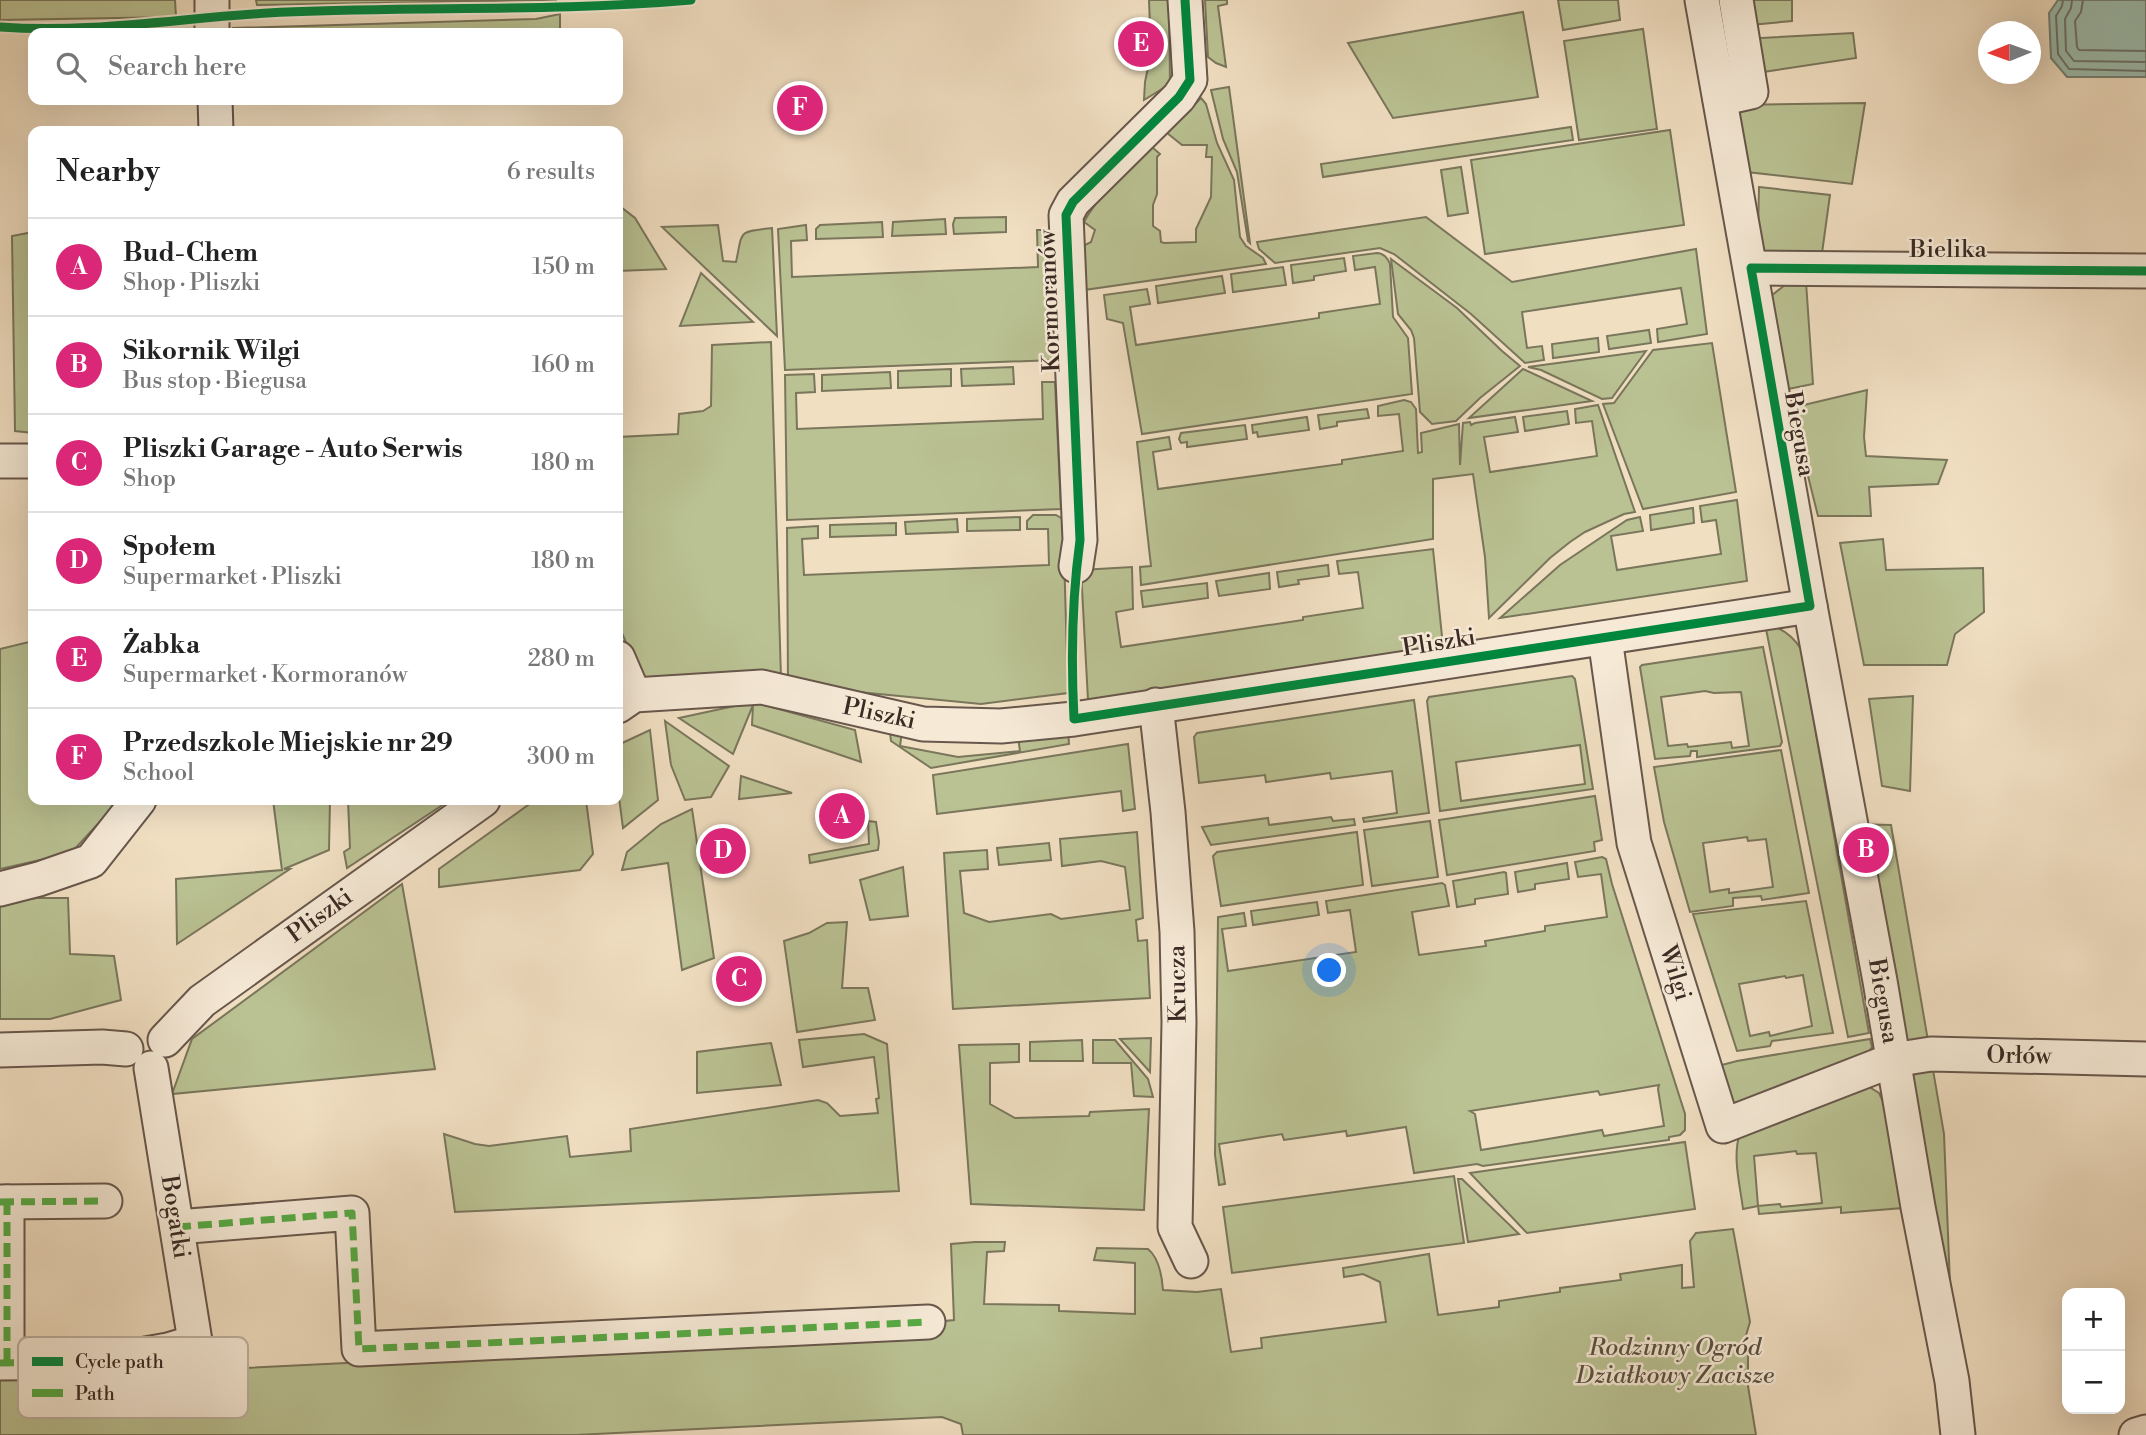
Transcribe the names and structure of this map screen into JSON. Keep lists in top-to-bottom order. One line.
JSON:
{"streets":{"street":["Bielika","Kormoranów","Biegusa","Pliszki","Wilgi","Krucza","Orłów","Bogatki"]},"crossings":[["Bielika","Biegusa"],["Biegusa","Pliszki"],["Biegusa","Wilgi"],["Biegusa","Orłów"],["Pliszki","Wilgi"],["Pliszki","Krucza"],["Pliszki","Bogatki"],["Wilgi","Orłów"]],"parks":["Rodzinny Ogród Działkowy Zacisze"],"legend":["Cycle path","Path"],"north":"left","page":{"pins":["E","F","A","B","D","C"],"search":"Search here","heading":["Nearby","6 results"],"list":[{"mark":"A","name":"Bud-Chem","note":"Shop · Pliszki","value":"150 m"},{"mark":"B","name":"Sikornik Wilgi","note":"Bus stop · Biegusa","value":"160 m"},{"mark":"C","name":"Pliszki Garage - Auto Serwis","note":"Shop","value":"180 m"},{"mark":"D","name":"Społem","note":"Supermarket · Pliszki","value":"180 m"},{"mark":"E","name":"Żabka","note":"Supermarket · Kormoranów","value":"280 m"},{"mark":"F","name":"Przedszkole Miejskie nr 29","note":"School","value":"300 m"}],"map_buttons":["+","−"]}}
